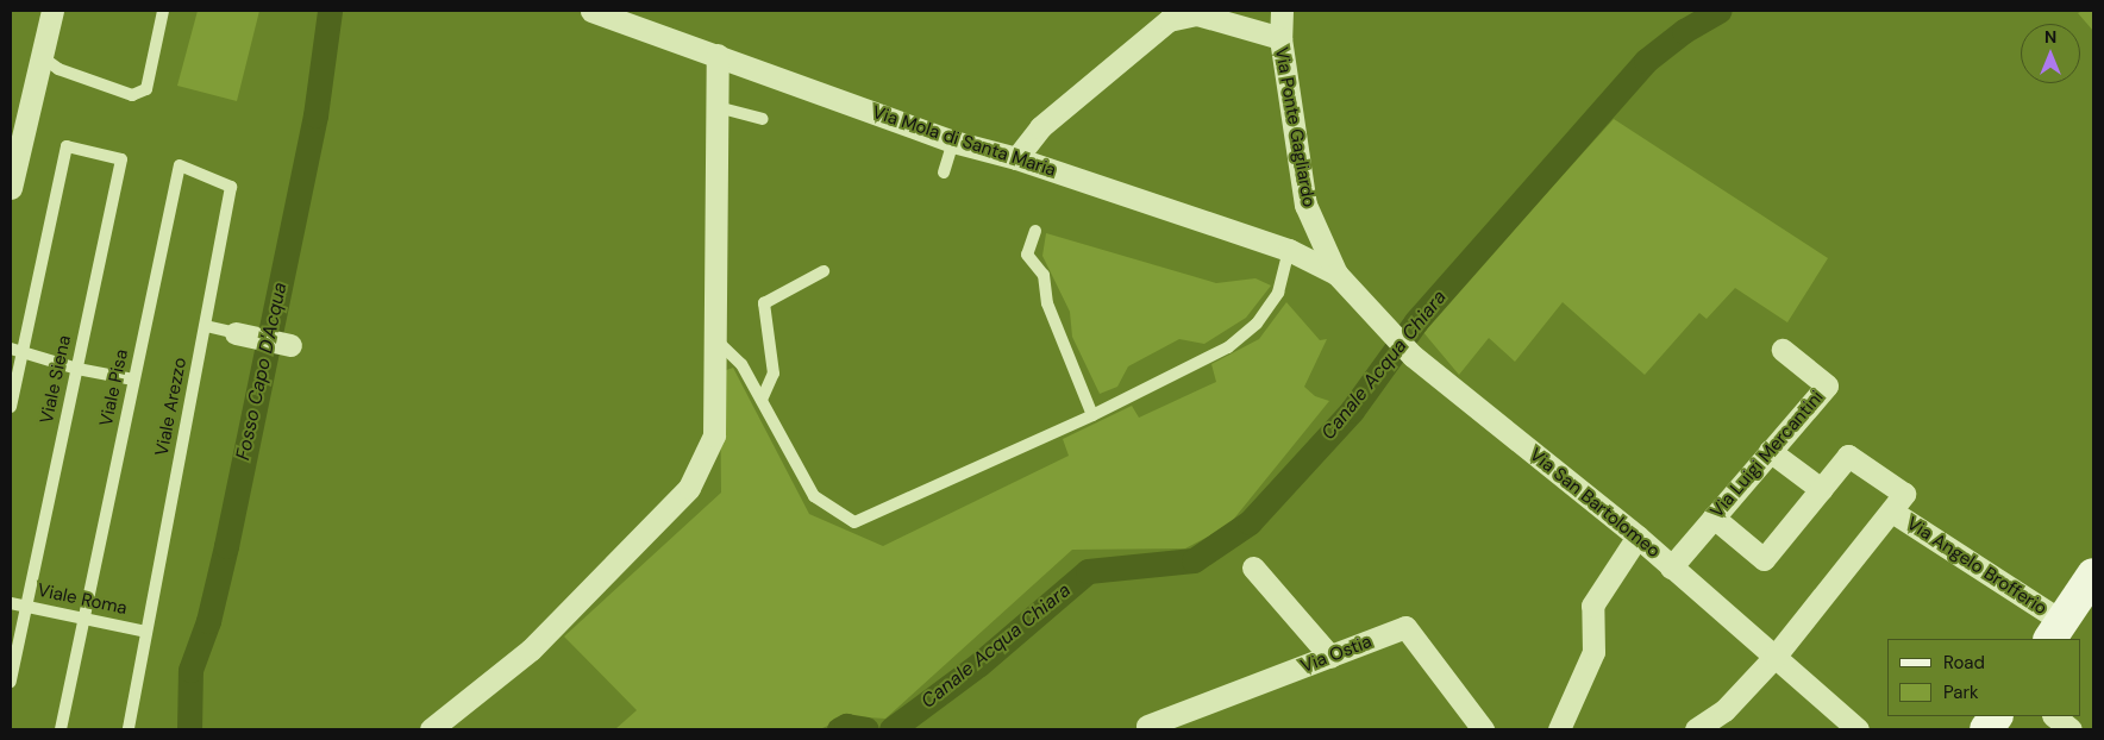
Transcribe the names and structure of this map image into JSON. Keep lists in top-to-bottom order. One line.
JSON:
{"streets":{"street":["Via Ponte Gagliardo","Via Mola di Santa Maria","Via Luigi Mercantini","Via San Bartolomeo","Via Angelo Brofferio","Via Ostia"],"lane":["Viale Siena","Viale Pisa","Viale Arezzo","Viale Roma"]},"crossings":[["Via Ponte Gagliardo","Via Mola di Santa Maria"],["Via Ponte Gagliardo","Via San Bartolomeo"],["Via Mola di Santa Maria","Via San Bartolomeo"],["Viale Siena","Viale Roma"],["Viale Pisa","Viale Arezzo"],["Viale Pisa","Viale Roma"],["Viale Arezzo","Viale Roma"],["Via Luigi Mercantini","Via San Bartolomeo"]],"water":["Canale Acqua Chiara","Fosso Capo D'Acqua"],"legend":["Road","Park"],"north":"top"}
